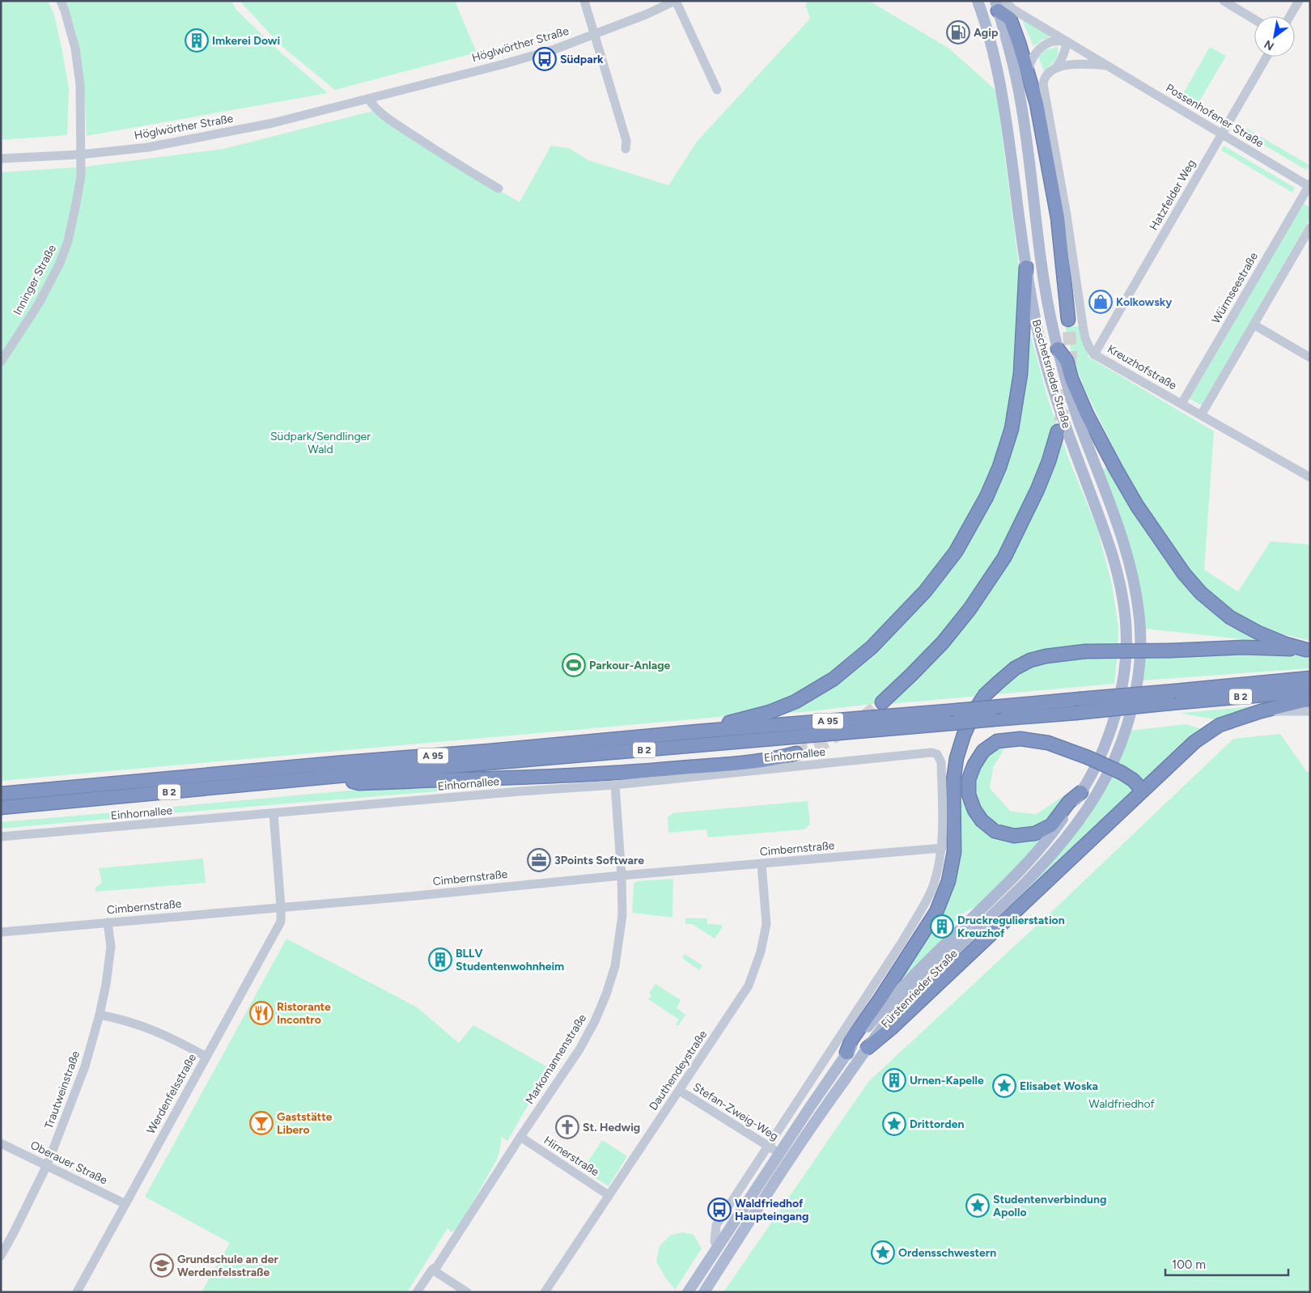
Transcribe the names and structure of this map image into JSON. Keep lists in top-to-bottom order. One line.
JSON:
{"streets":{"highway":["B 2","A 95"],"main road":["Boschetsrieder Straße","Fürstenrieder Straße"],"street":["Höglwörther Straße","Possenhofener Straße","Hatzfelder Weg","Inninger Straße","Würmseestraße","Kreuzhofstraße","Einhornallee","Cimbernstraße","Markomannenstraße","Dauthendeystraße","Trautweinstraße","Werdenfelsstraße","Stefan-Zweig-Weg","Hirnerstraße","Oberauer Straße"]},"crossings":[["Höglwörther Straße","Inninger Straße"],["Possenhofener Straße","Hatzfelder Weg"],["Possenhofener Straße","Würmseestraße"],["Possenhofener Straße","Kreuzhofstraße"],["Possenhofener Straße","Boschetsrieder Straße"],["Hatzfelder Weg","Kreuzhofstraße"],["Würmseestraße","Kreuzhofstraße"],["Boschetsrieder Straße","Fürstenrieder Straße"],["B 2","A 95"],["Einhornallee","Cimbernstraße"],["Einhornallee","Markomannenstraße"],["Einhornallee","Werdenfelsstraße"],["Cimbernstraße","Markomannenstraße"],["Cimbernstraße","Dauthendeystraße"],["Cimbernstraße","Trautweinstraße"],["Cimbernstraße","Werdenfelsstraße"],["Fürstenrieder Straße","Stefan-Zweig-Weg"],["Markomannenstraße","Hirnerstraße"],["Dauthendeystraße","Stefan-Zweig-Weg"],["Dauthendeystraße","Hirnerstraße"],["Trautweinstraße","Oberauer Straße"],["Werdenfelsstraße","Oberauer Straße"]],"parks":["Südpark/Sendlinger Wald","Waldfriedhof"],"places":{"fuel station":["Agip"],"building":["Imkerei Dowi","Druckregulierstation Kreuzhof","BLLV Studentenwohnheim","Urnen-Kapelle"],"bus stop":["Südpark","Waldfriedhof Haupteingang"],"shop":["Kolkowsky"],"sports":["Parkour-Anlage"],"office":["3Points Software"],"restaurant":["Ristorante Incontro"],"place":["Elisabet Woska","Drittorden","Studentenverbindung Apollo","Ordensschwestern"],"bar":["Gaststätte Libero"],"church":["St. Hedwig"],"school or university":["Grundschule an der Werdenfelsstraße"]},"scale_bar":"100 m","north":"bottom left"}
